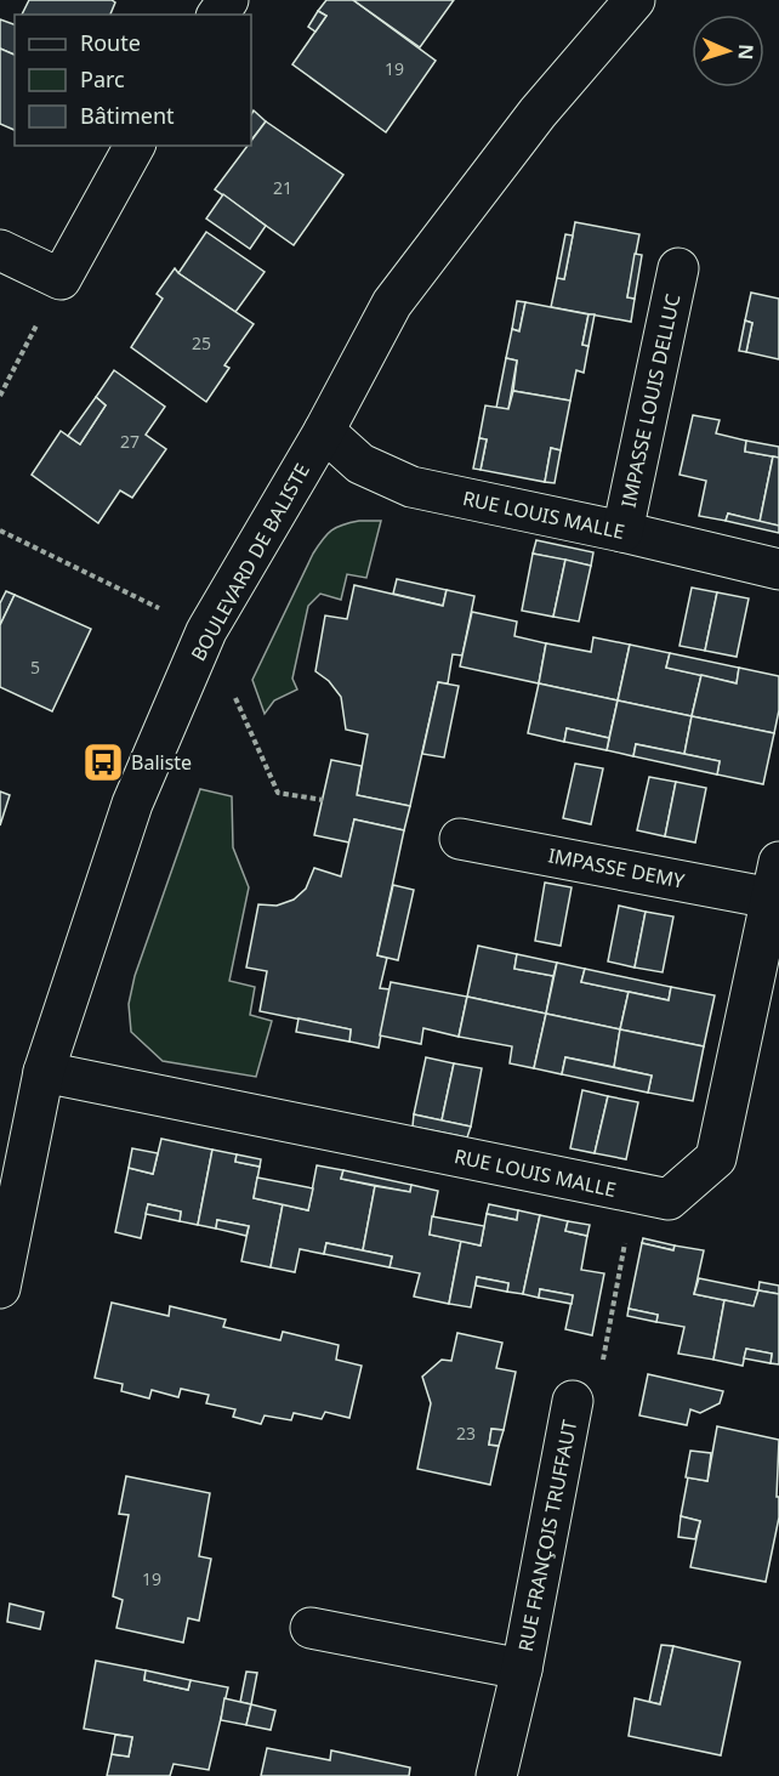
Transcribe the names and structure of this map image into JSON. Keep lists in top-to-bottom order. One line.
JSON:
{"streets":{"street":["IMPASSE LOUIS DELLUC","RUE LOUIS MALLE","BOULEVARD DE BALISTE","IMPASSE DEMY","RUE FRANÇOIS TRUFFAUT"]},"crossings":[["IMPASSE LOUIS DELLUC","RUE LOUIS MALLE"],["RUE LOUIS MALLE","BOULEVARD DE BALISTE"],["RUE LOUIS MALLE","IMPASSE DEMY"]],"places":{"bus stop":["Baliste"]},"house_numbers":["19","21","25","27","5","23","19"],"legend":["Route","Parc","Bâtiment"],"north":"right"}
